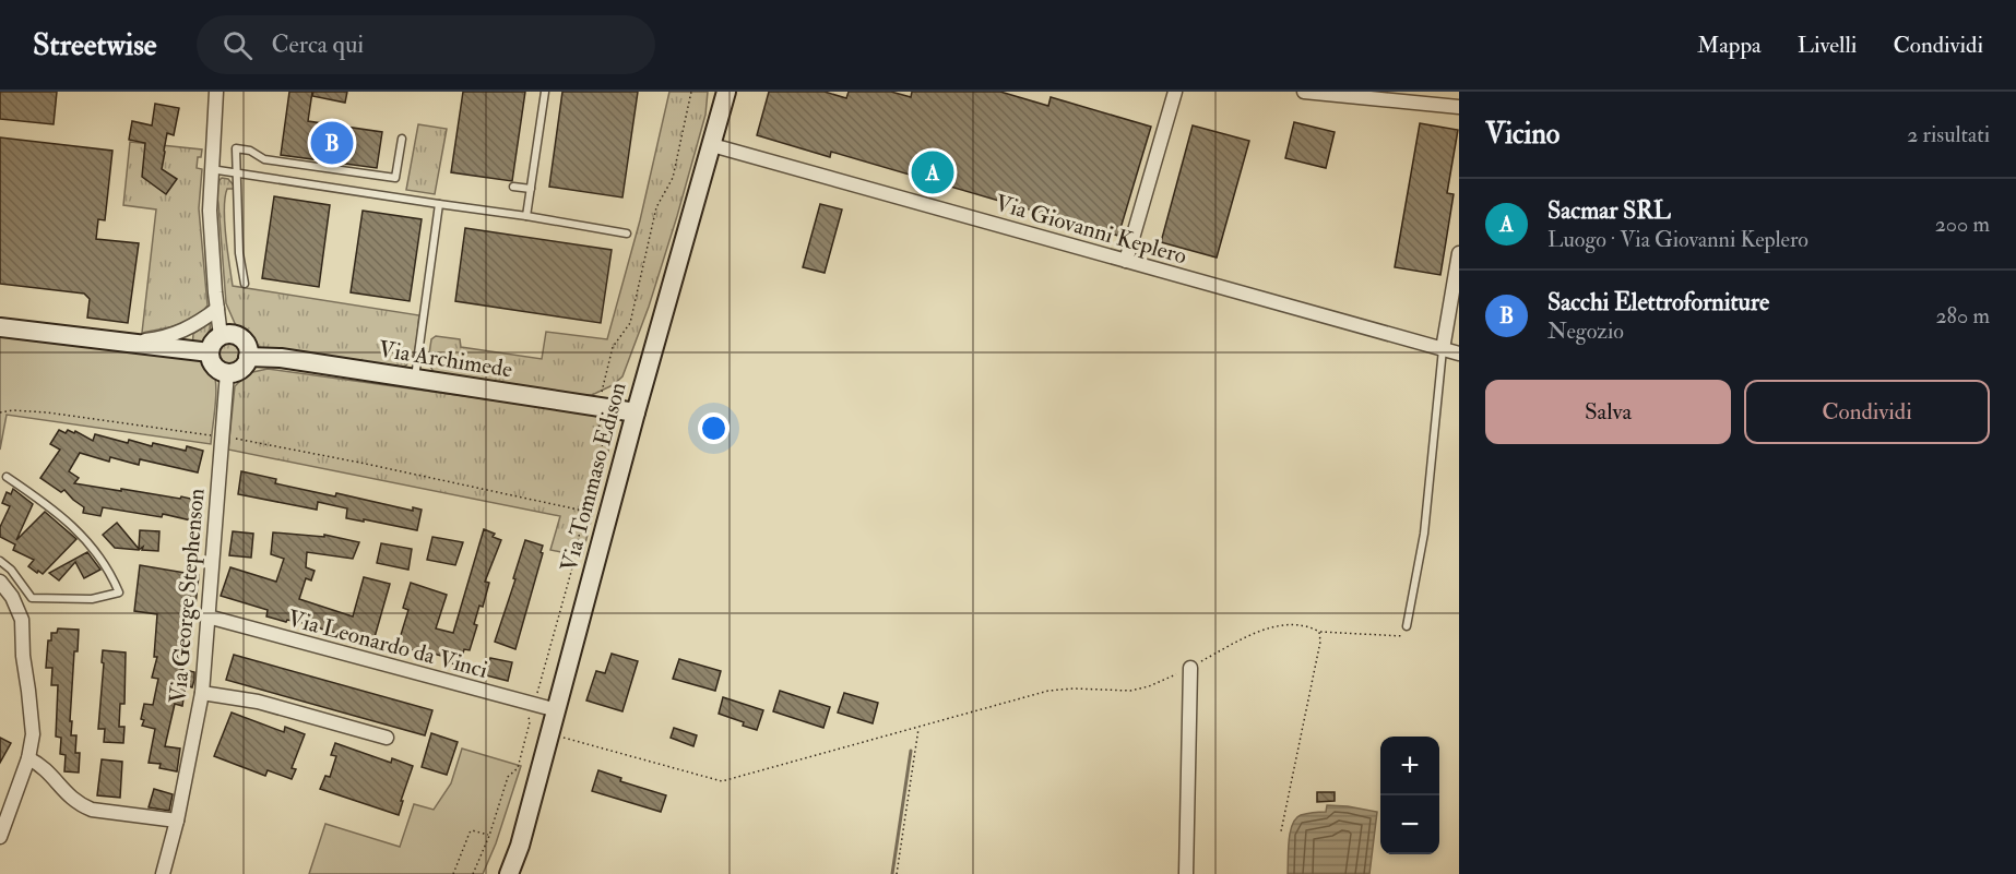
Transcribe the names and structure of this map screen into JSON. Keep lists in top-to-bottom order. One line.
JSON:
{"streets":{"street":["Via Giovanni Keplero","Via Archimede","Via Tommaso Edison","Via George Stephenson","Via Leonardo da Vinci"]},"crossings":[["Via Giovanni Keplero","Via Tommaso Edison"],["Via Archimede","Via Tommaso Edison"],["Via Archimede","Via George Stephenson"],["Via Tommaso Edison","Via Leonardo da Vinci"],["Via George Stephenson","Via Leonardo da Vinci"]],"page":{"header":"Streetwise","search":"Cerca qui","nav":["Mappa","Livelli","Condividi"],"heading":["Vicino","2 risultati"],"pins":["B","A"],"list":[{"mark":"A","name":"Sacmar SRL","note":"Luogo · Via Giovanni Keplero","value":"200 m"},{"mark":"B","name":"Sacchi Elettroforniture","note":"Negozio","value":"280 m"}],"buttons":["Salva","Condividi"],"map_buttons":["+","−"]}}
